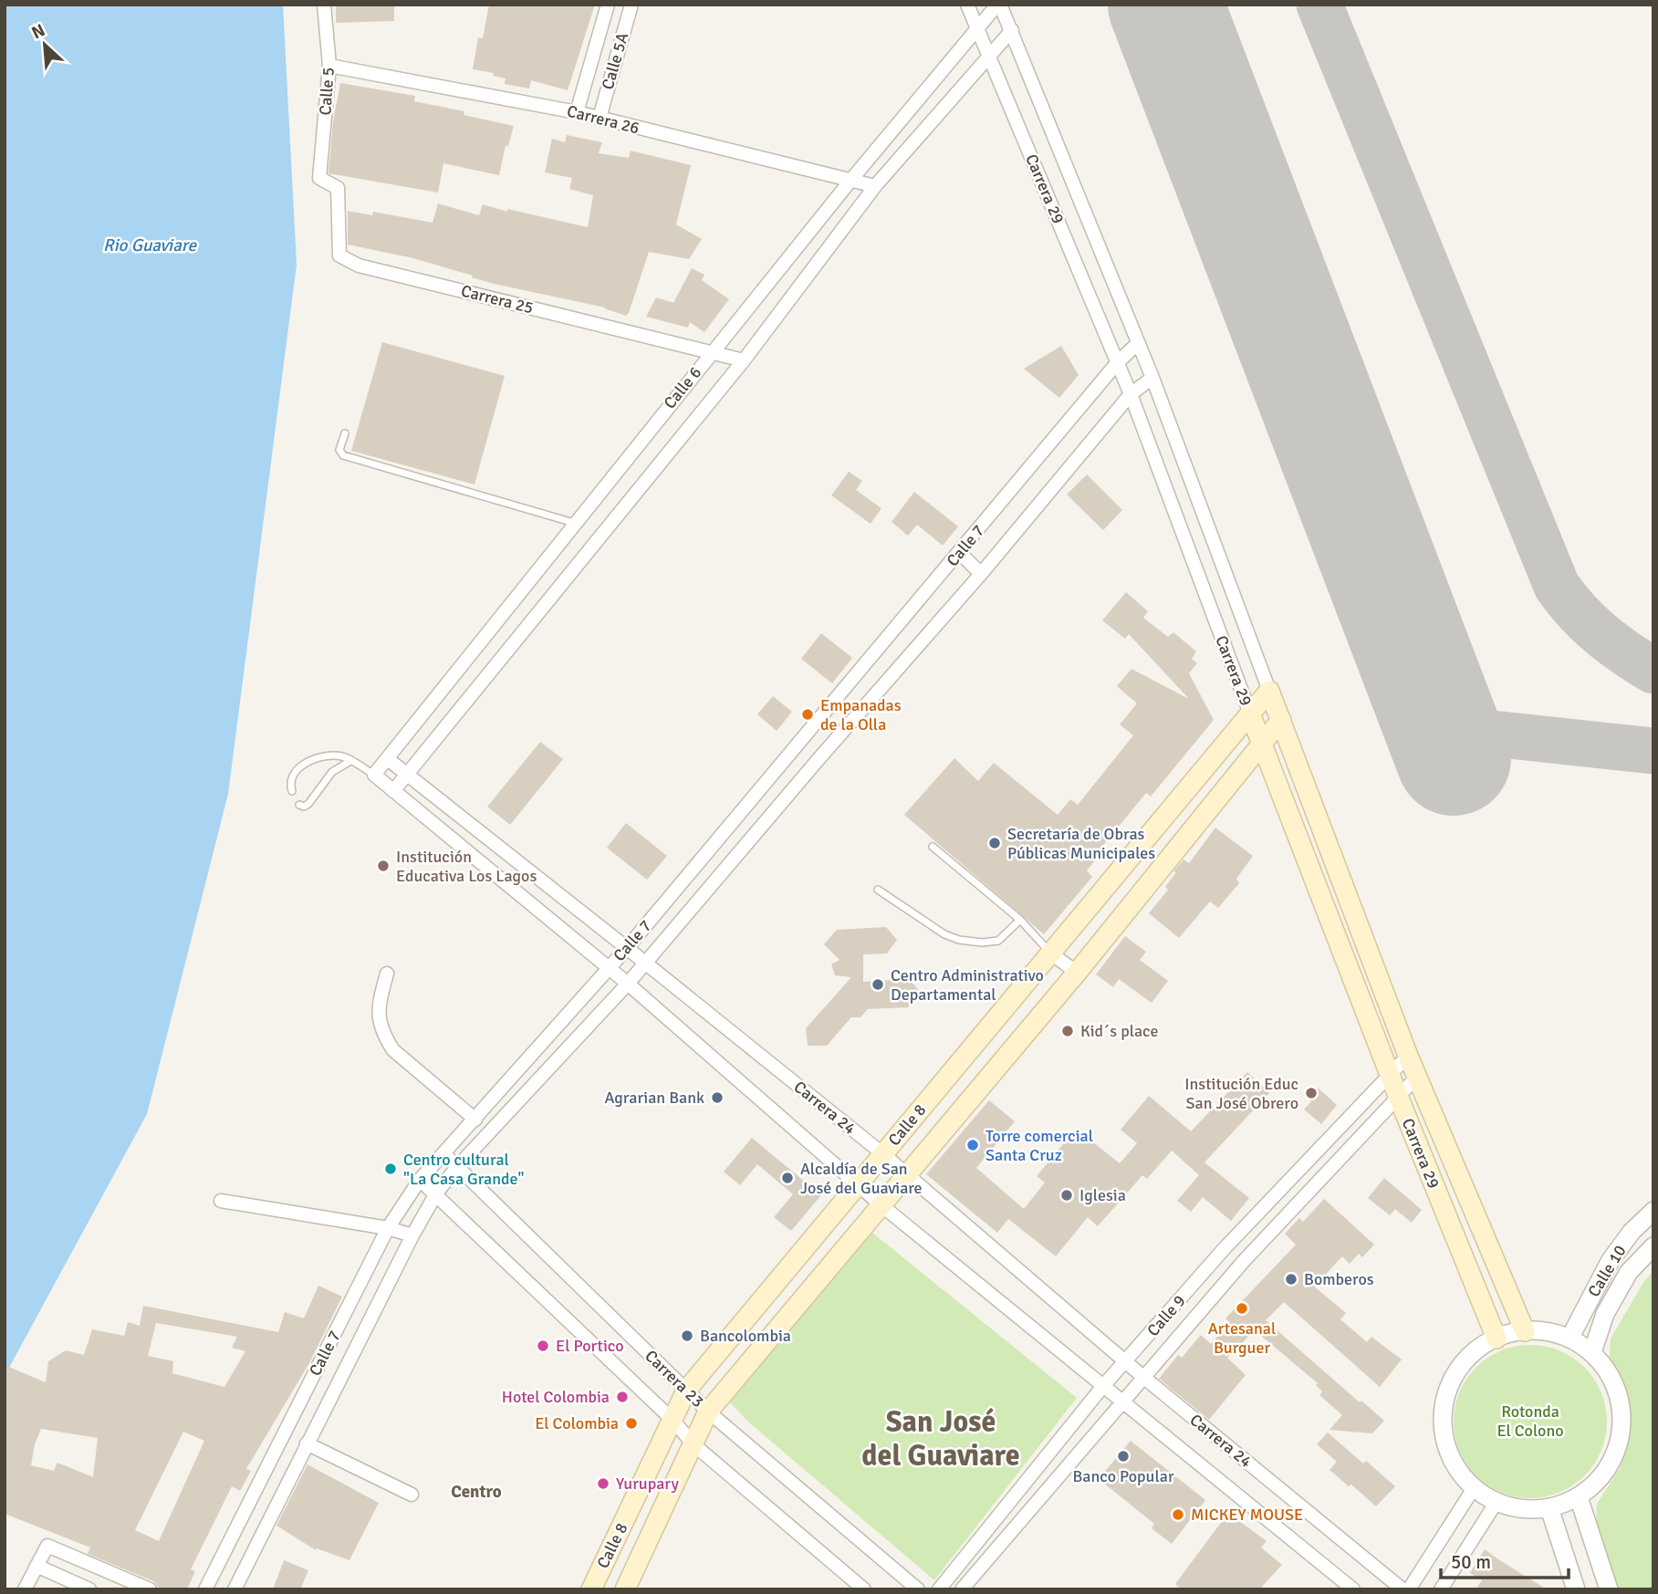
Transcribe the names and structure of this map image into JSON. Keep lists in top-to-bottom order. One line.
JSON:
{"streets":{"main road":["Carrera 29","Calle 8"],"street":["Calle 5A","Calle 5","Carrera 26","Carrera 25","Calle 6","Calle 7","Carrera 24","Calle 10","Calle 9","Carrera 23"]},"crossings":[["Calle 5A","Carrera 26"],["Calle 5","Carrera 26"],["Calle 5","Carrera 25"],["Carrera 26","Calle 6"],["Carrera 29","Calle 6"],["Carrera 29","Calle 7"],["Carrera 29","Calle 8"],["Carrera 29","Calle 10"],["Carrera 29","Calle 9"],["Carrera 25","Calle 6"],["Calle 6","Carrera 24"],["Calle 7","Carrera 24"],["Calle 7","Carrera 23"],["Carrera 24","Calle 8"],["Carrera 24","Calle 9"],["Calle 8","Carrera 23"]],"districts":["San José del Guaviare","Centro"],"water":["Rio Guaviare"],"parks":["Rotonda El Colono"],"places":["Empanadas de la Olla","Secretaría de Obras Públicas Municipales","Institución Educativa Los Lagos","Centro Administrativo Departamental","Kid´s place","Institución Educ San José Obrero","Agrarian Bank","Torre comercial Santa Cruz","Centro cultural \"La Casa Grande\"","Alcaldía de San José del Guaviare","Iglesia","Bomberos","Artesanal Burguer","Bancolombia","El Portico","Hotel Colombia","El Colombia","Banco Popular","Yurupary","MICKEY MOUSE"],"scale_bar":"50 m","north":"top left"}
